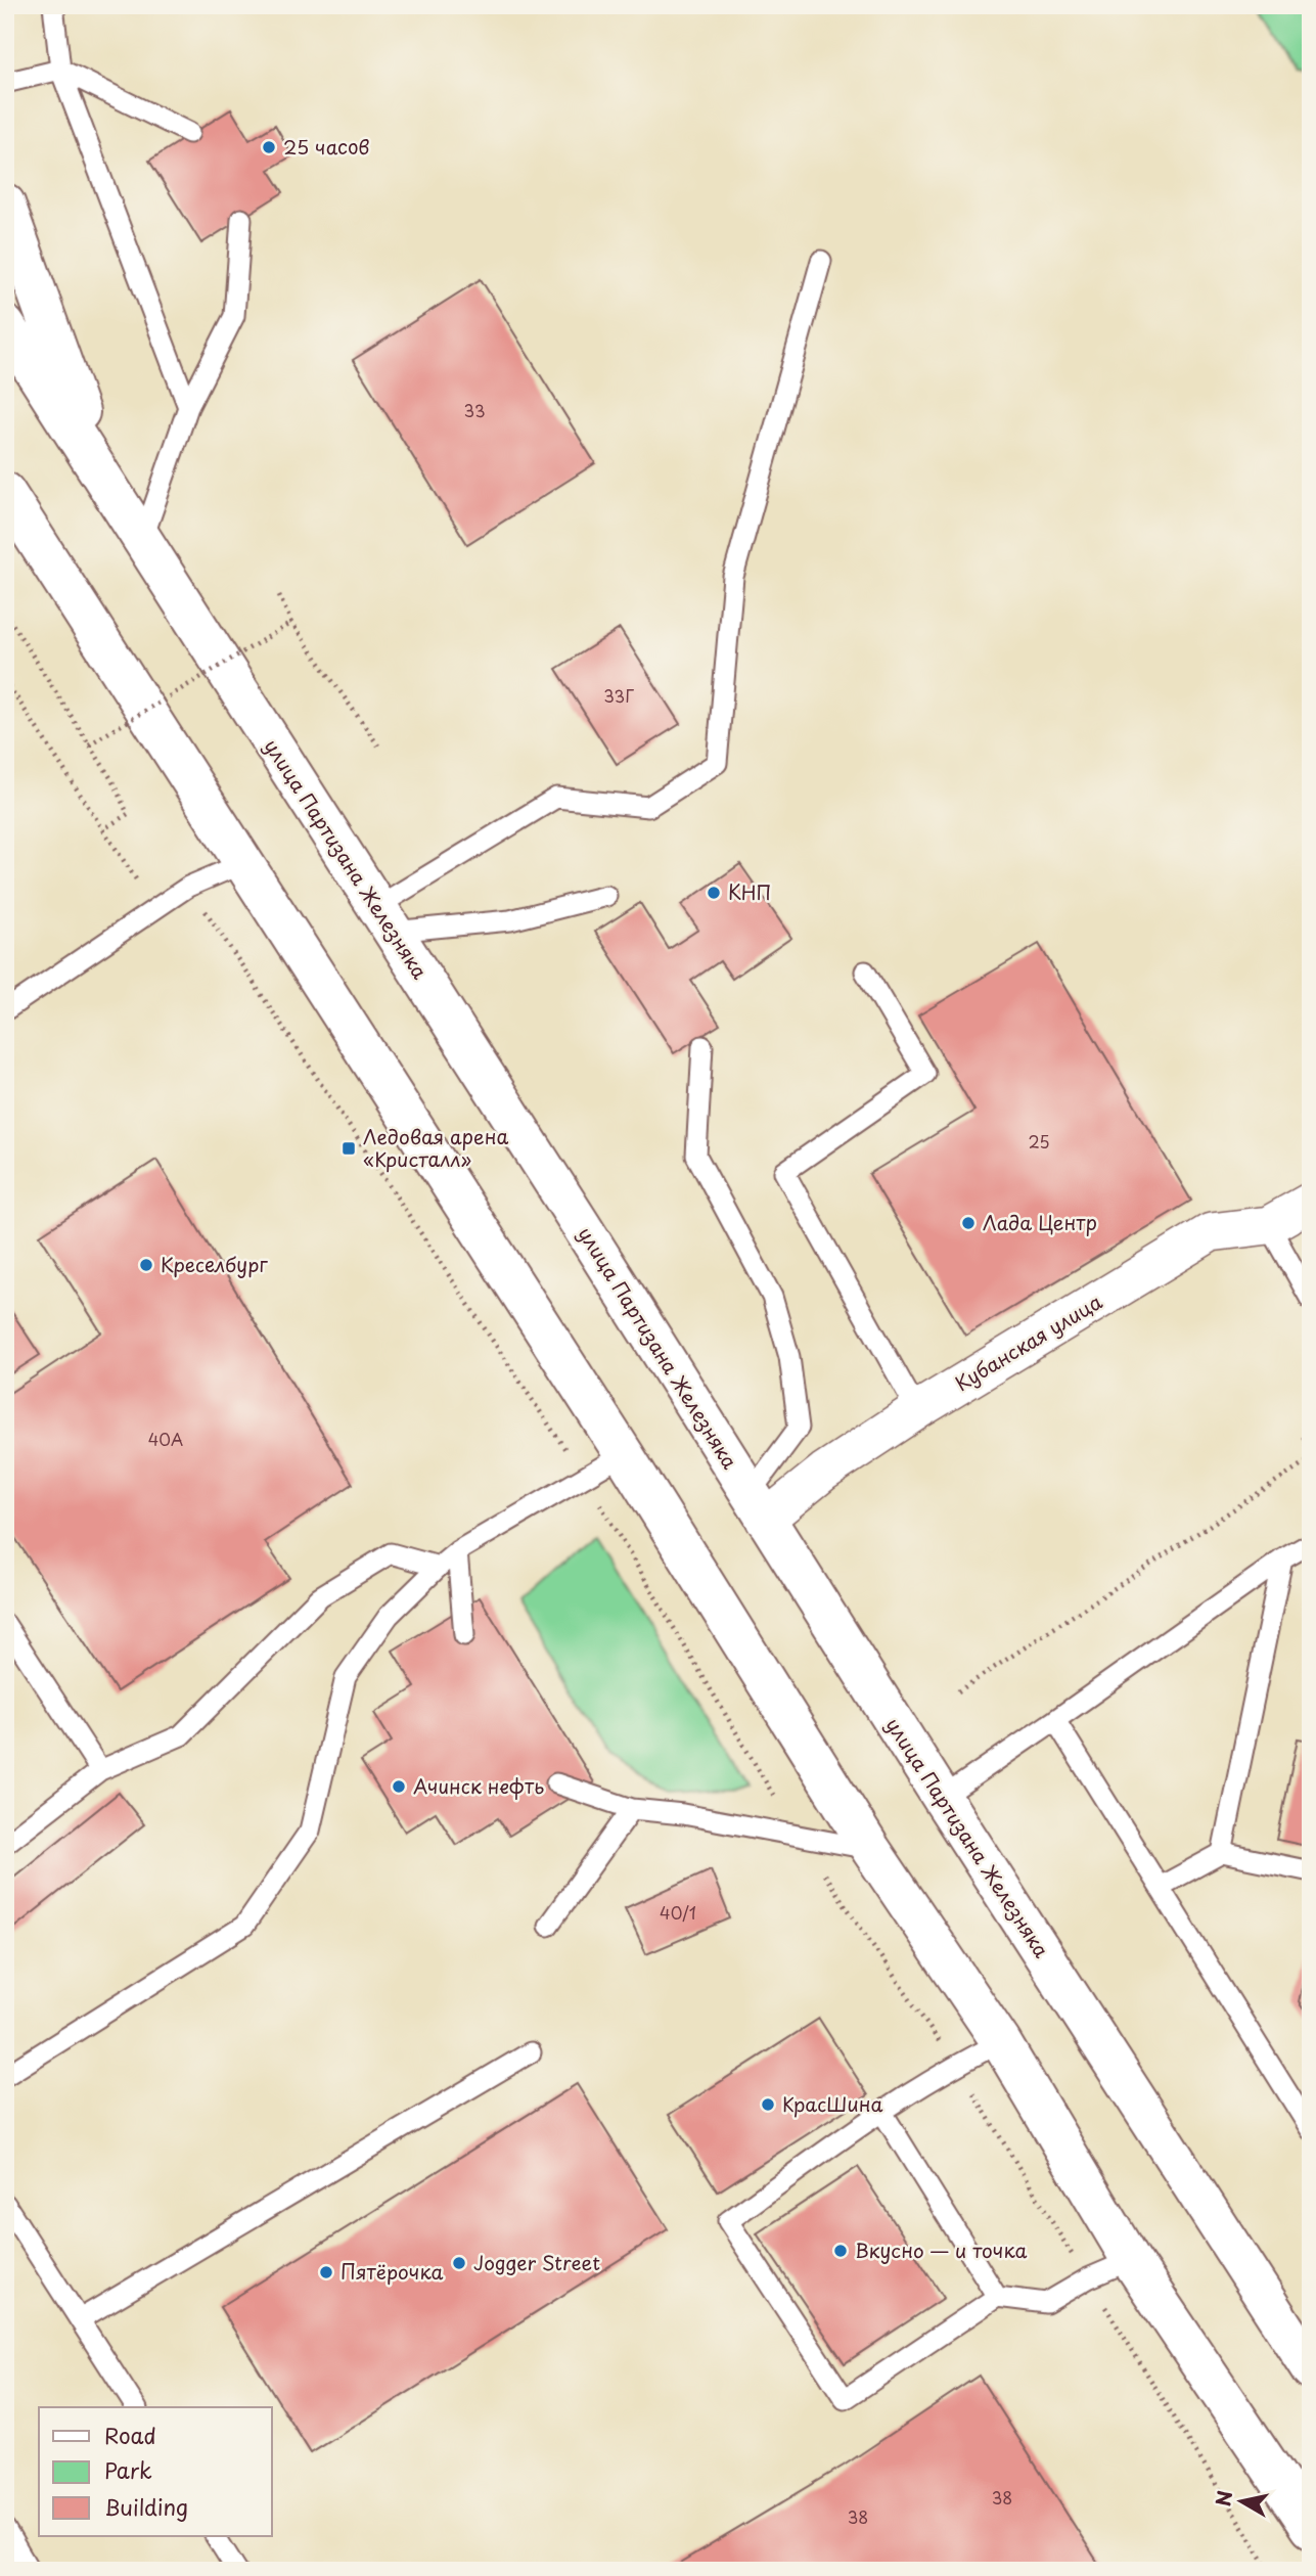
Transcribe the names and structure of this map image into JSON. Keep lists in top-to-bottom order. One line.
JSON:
{"streets":{"main road":["улица Партизана Железняка"],"street":["Кубанская улица"]},"crossings":[["улица Партизана Железняка","Кубанская улица"]],"places":{"other":["25 часов","КНП","Лада Центр","Креселбург","Ачинск нефть","КрасШина","Вкусно — и точка","Jogger Street","Пятёрочка"],"transit":["Ледовая арена «Кристалл»"]},"house_numbers":["33","33Г","25","40А","40/1","38","38"],"legend":["Road","Park","Building"],"north":"left"}
